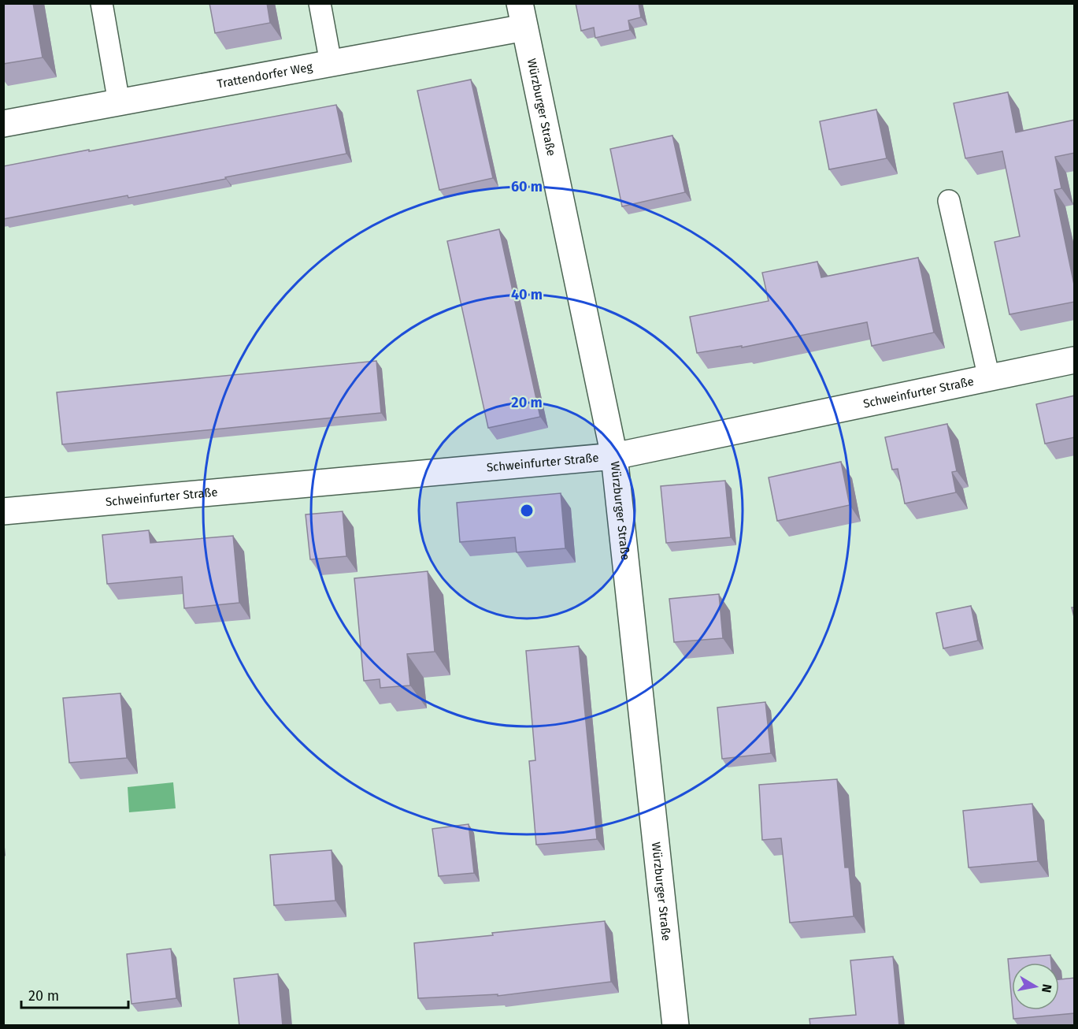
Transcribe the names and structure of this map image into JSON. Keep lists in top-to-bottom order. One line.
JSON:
{"streets":{"street":["Trattendorfer Weg","Würzburger Straße","Schweinfurter Straße"]},"crossings":[["Trattendorfer Weg","Würzburger Straße"],["Würzburger Straße","Schweinfurter Straße"]],"scale_bar":"20 m","north":"right","rings":["60 m","40 m","20 m"]}
